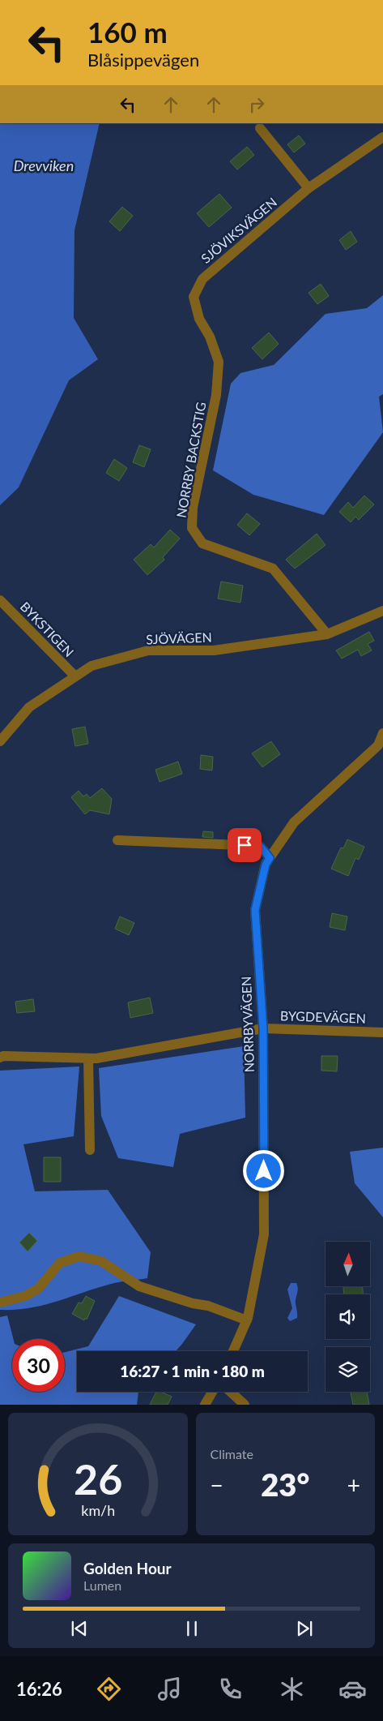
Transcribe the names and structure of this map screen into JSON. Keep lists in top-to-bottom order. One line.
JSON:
{"streets":{"street":["SJÖVIKSVÄGEN","NORRBY BACKSTIG","BYKSTIGEN","SJÖVÄGEN","BYGDEVÄGEN","NORRBYVÄGEN"]},"crossings":[["SJÖVIKSVÄGEN","NORRBY BACKSTIG"],["NORRBY BACKSTIG","SJÖVÄGEN"],["BYKSTIGEN","SJÖVÄGEN"],["BYGDEVÄGEN","NORRBYVÄGEN"]],"water":["Drevviken"],"north":"top","page":{"turn":["160 m","Blåsippevägen"],"limit":"30","trip":"16:27 · 1 min · 180 m","tile":"Climate","heat":["−","23°","+"],"song":["Golden Hour","Lumen"],"tabs":"16:26","gauge":["26","km/h"]}}
